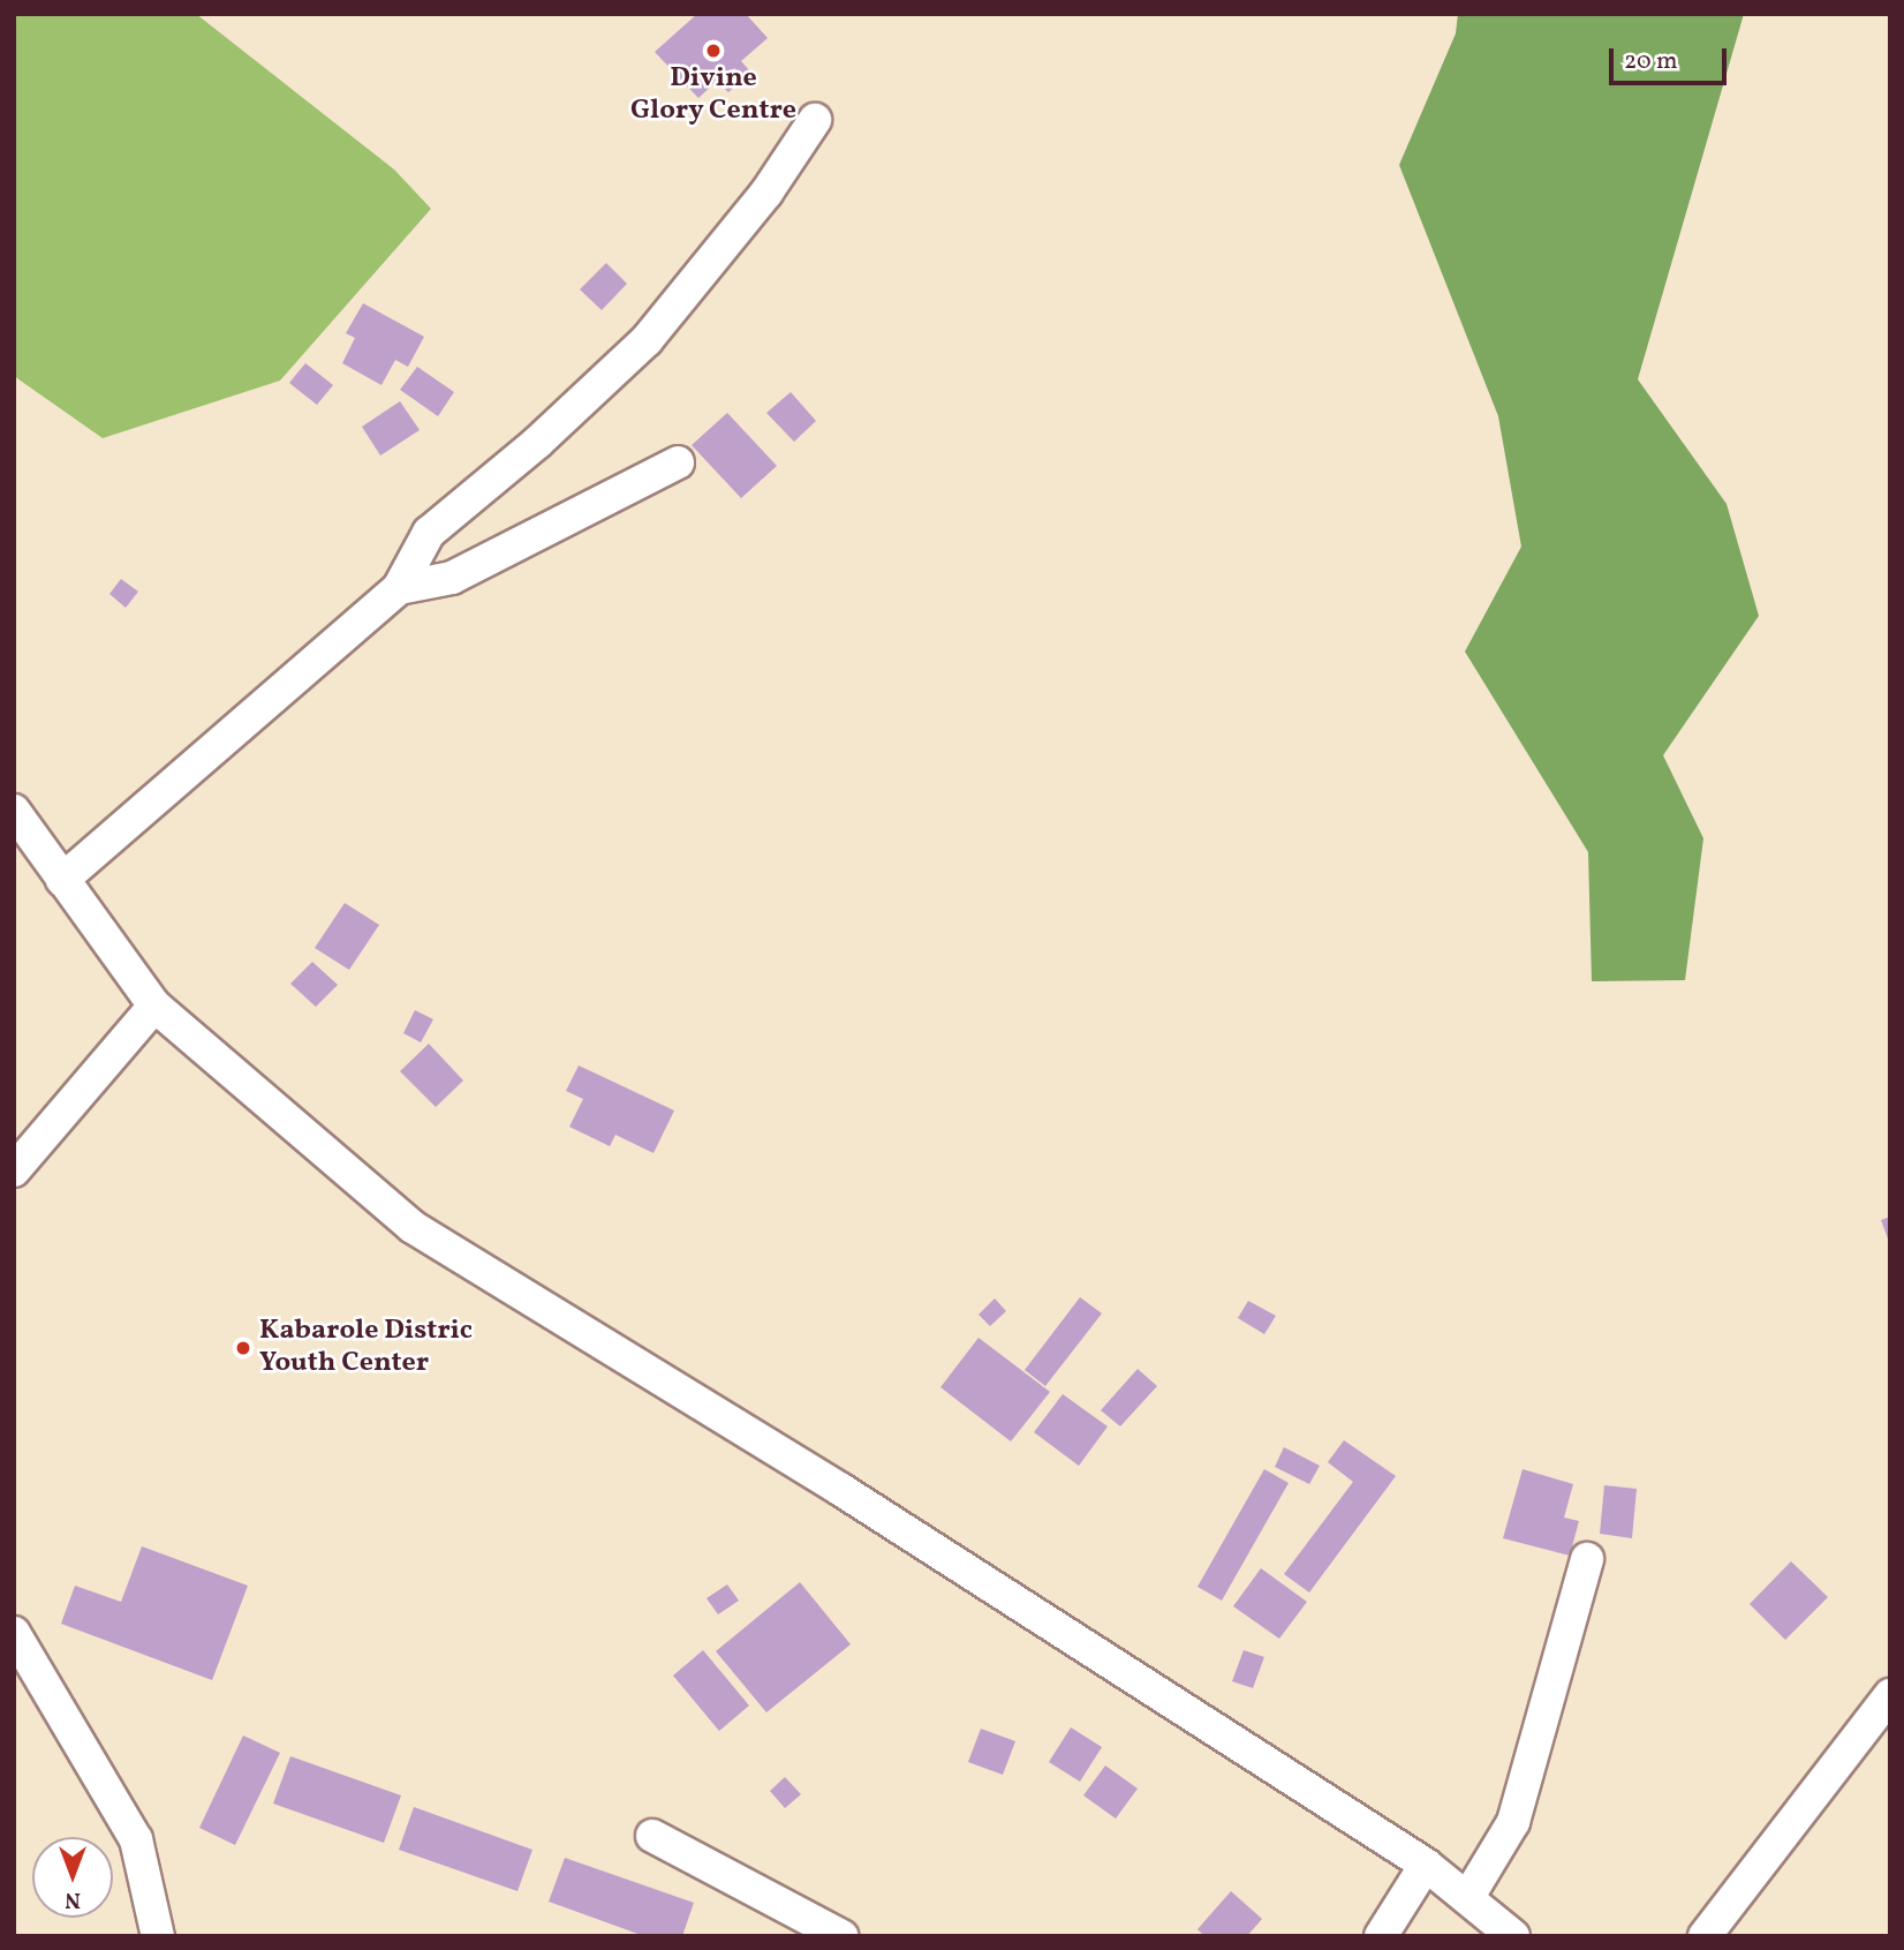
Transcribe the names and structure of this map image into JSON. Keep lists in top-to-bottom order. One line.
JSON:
{"places":["Divine Glory Centre","Kabarole Distric Youth Center"],"scale_bar":"20 m","north":"bottom"}
